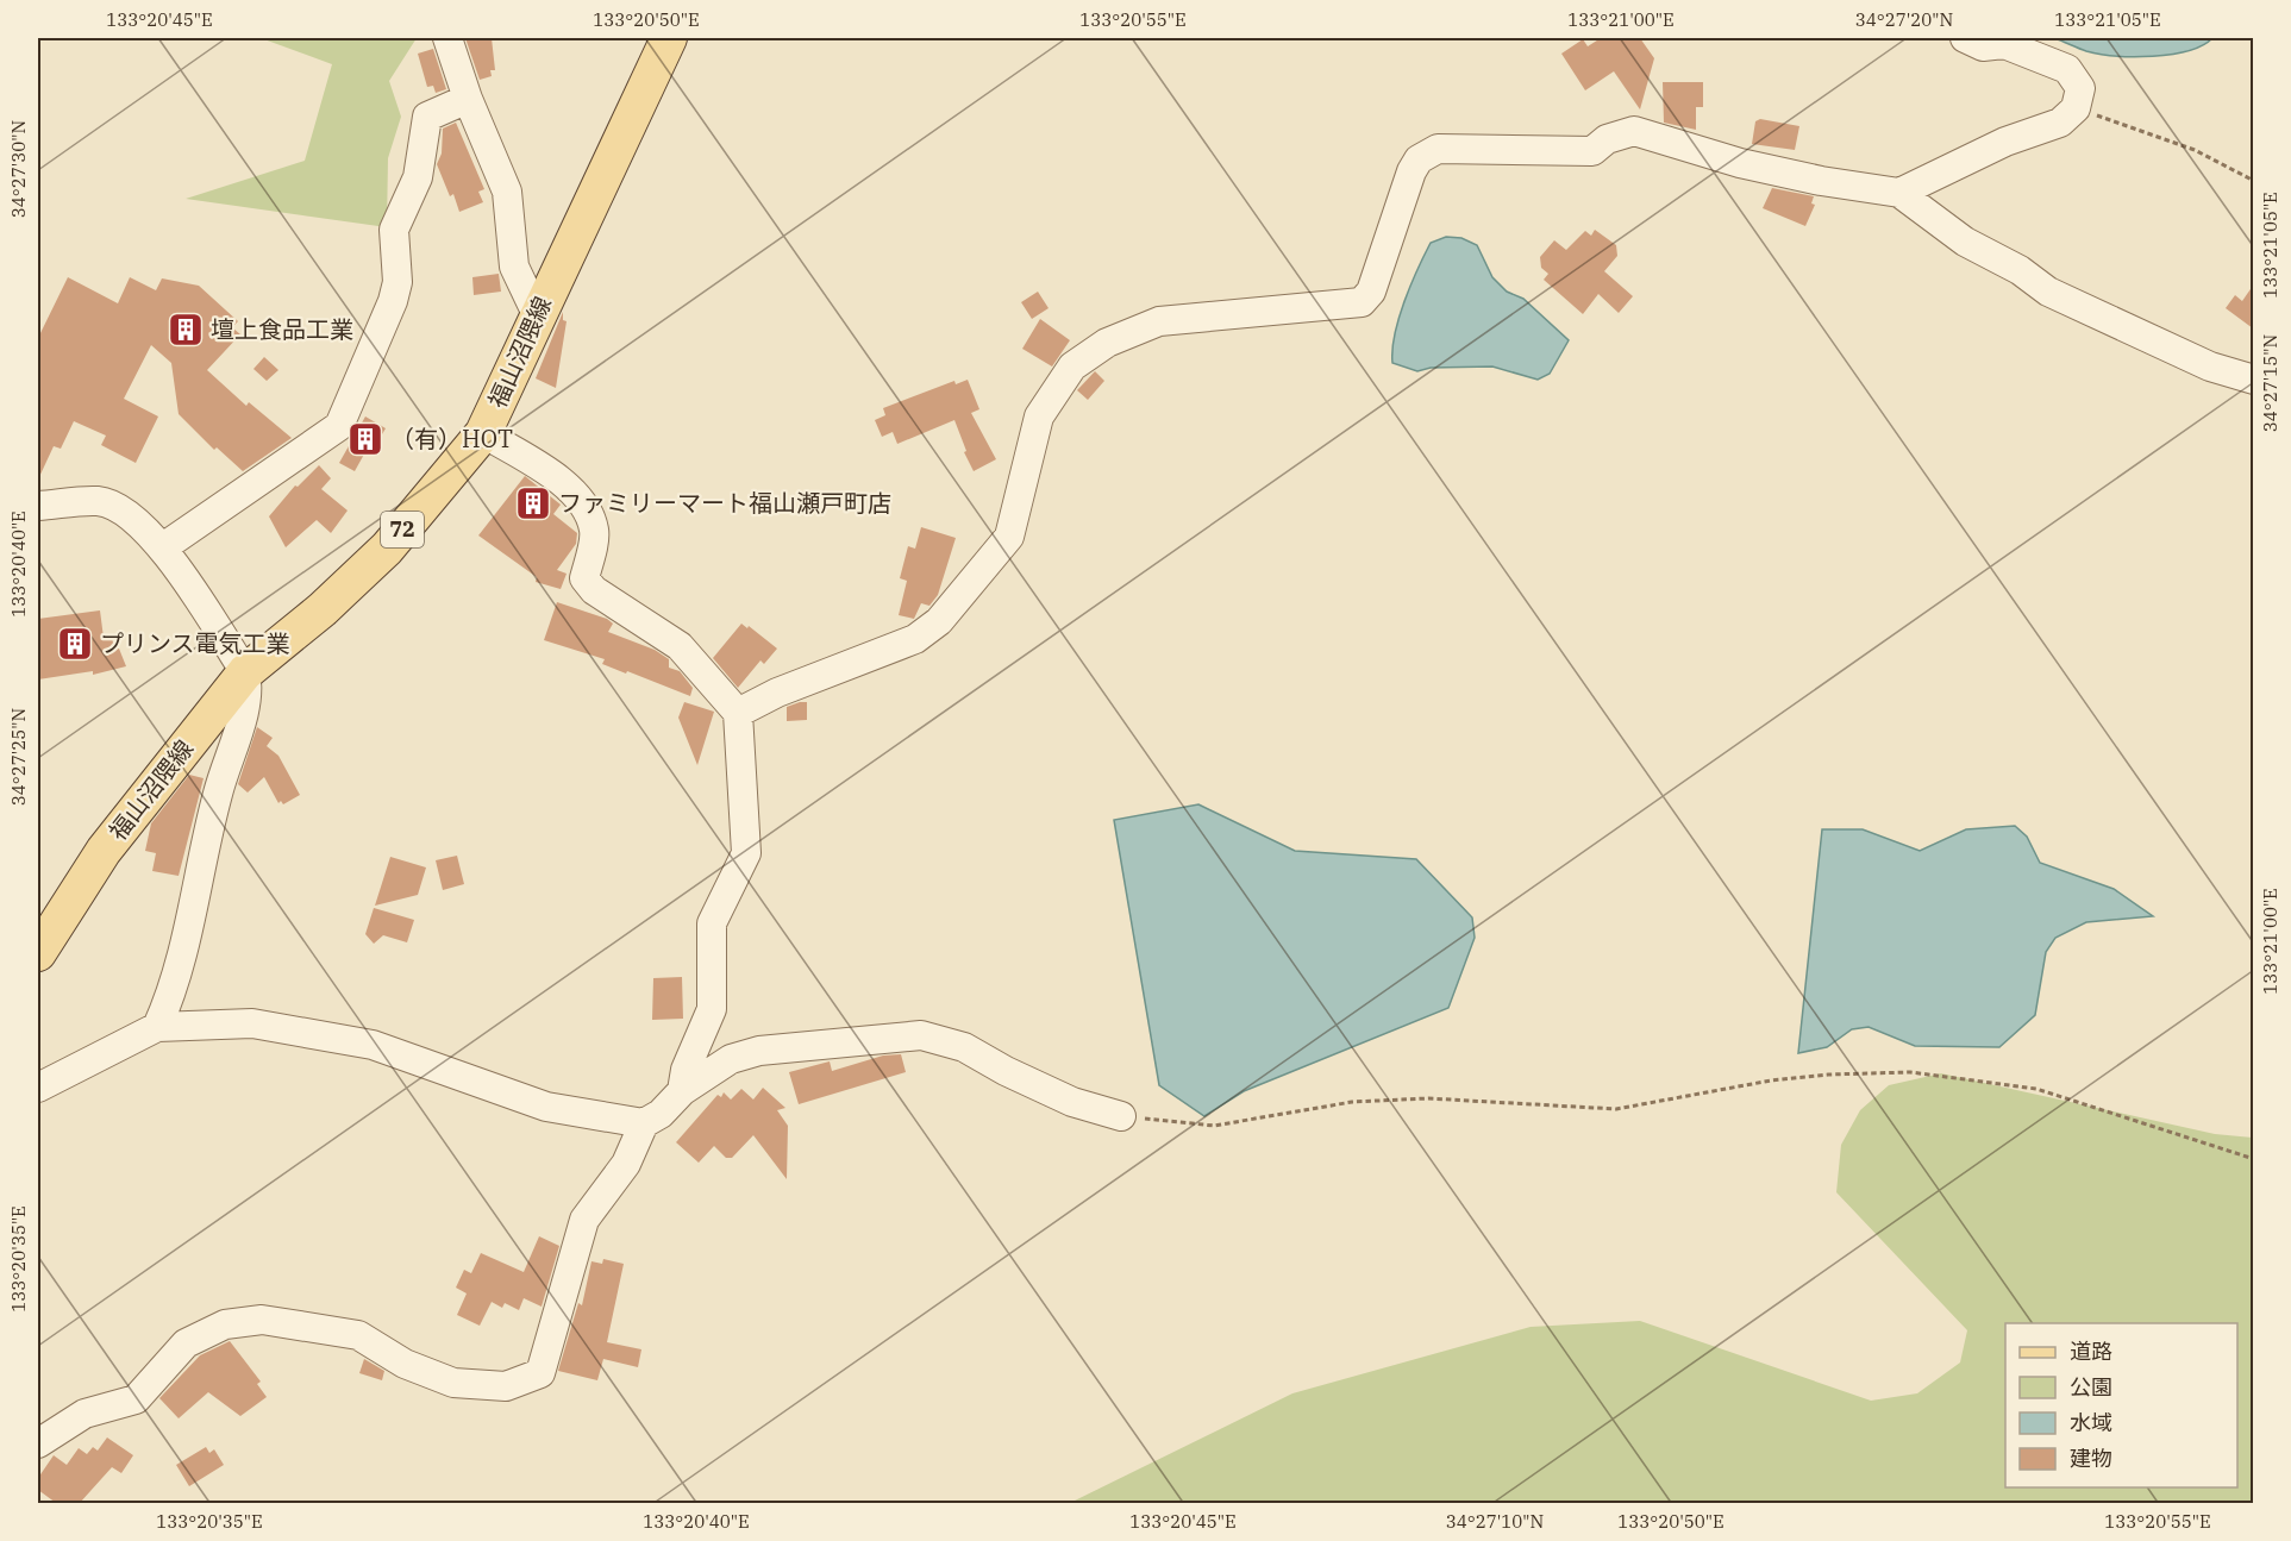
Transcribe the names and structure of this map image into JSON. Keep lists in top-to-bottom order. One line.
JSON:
{"streets":{"main road":["福山沼隈線","72"]},"places":{"building":["壇上食品工業","（有）HOT","ファミリーマート福山瀬戸町店","プリンス電気工業"]},"legend":["道路","公園","水域","建物"],"coordinates":["133°20'45\"E","133°20'50\"E","133°20'55\"E","133°21'00\"E","34°27'20\"N","133°21'05\"E","34°27'30\"N","34°27'15\"N","133°20'40\"E","34°27'25\"N","133°20'35\"E","34°27'10\"N"]}
